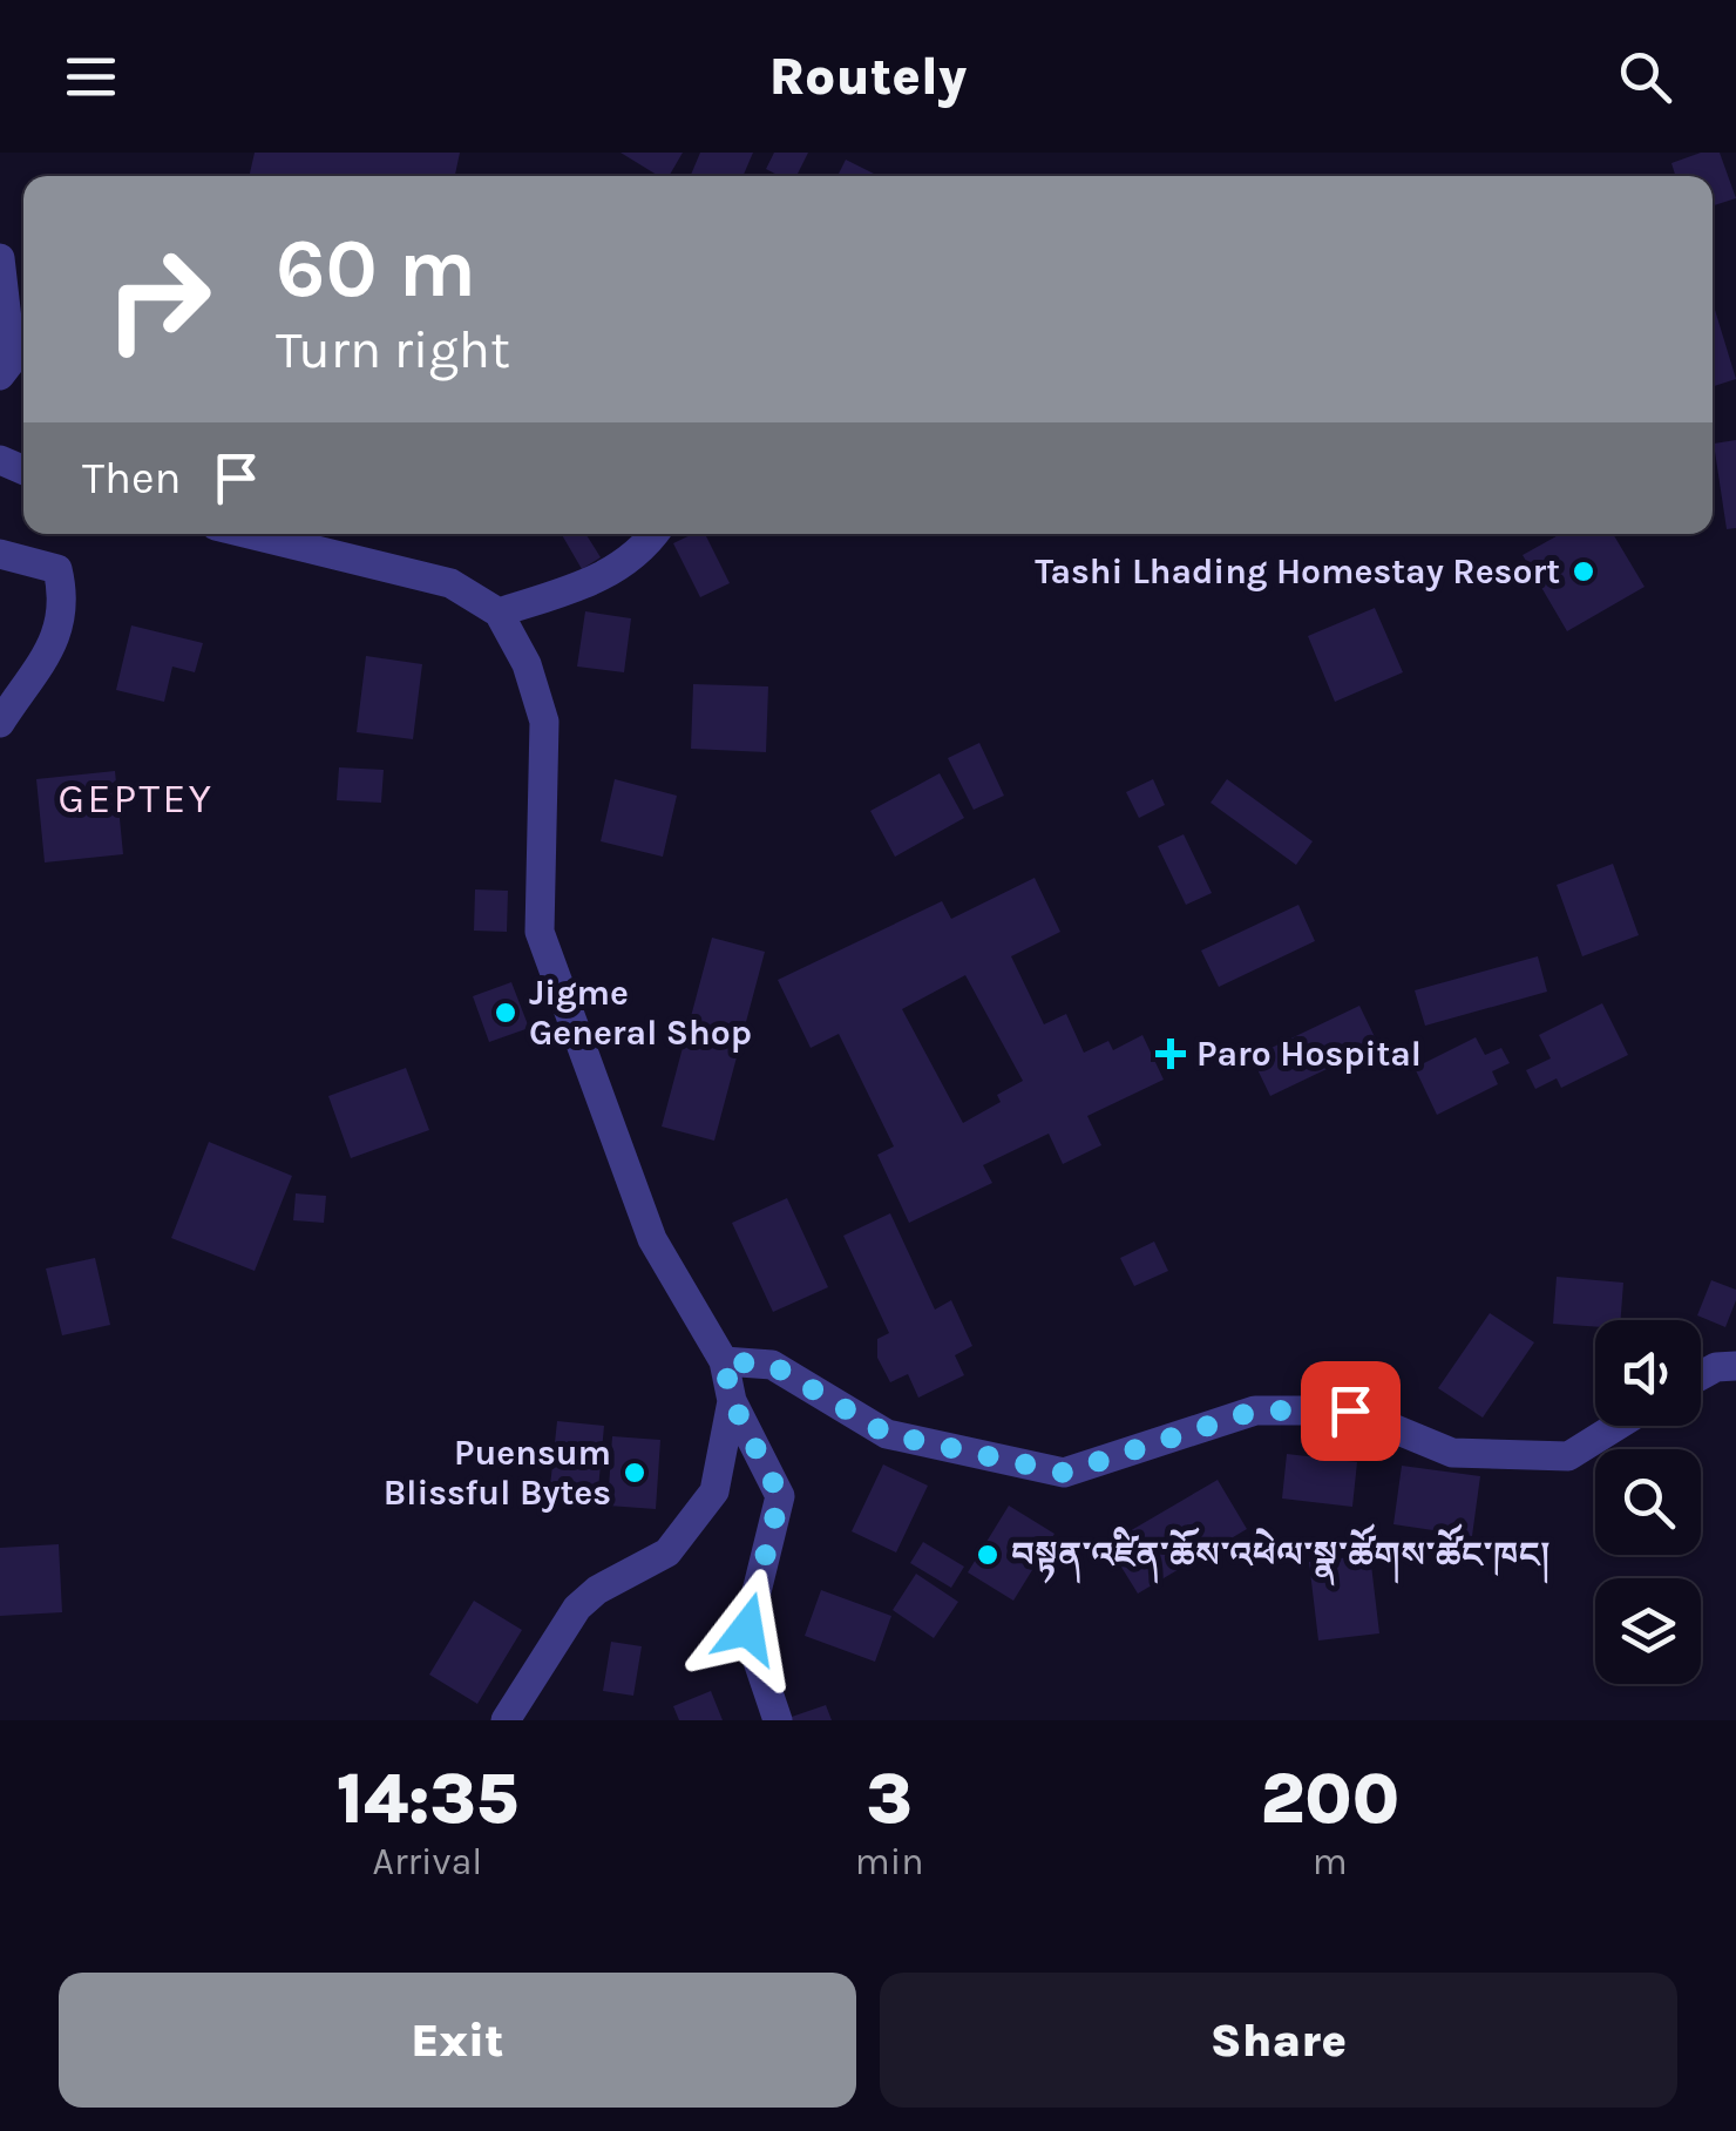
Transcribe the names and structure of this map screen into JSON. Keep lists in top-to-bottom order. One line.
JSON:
{"districts":["GEPTEY"],"places":{"other":["Tashi Lhading Homestay Resort","Jigme General Shop","Puensum Blissful Bytes","བསྟན་འཛིན་ཆོས་འཕེལ་སྣ་ཚོགས་ཚོང་ཁང།"],"health":["Paro Hospital"]},"page":{"header":"Routely","turn":["60 m","Turn right"],"then":"Then","eta":["14:35","Arrival","3","min","200","m"],"buttons":["Exit","Share"]}}
